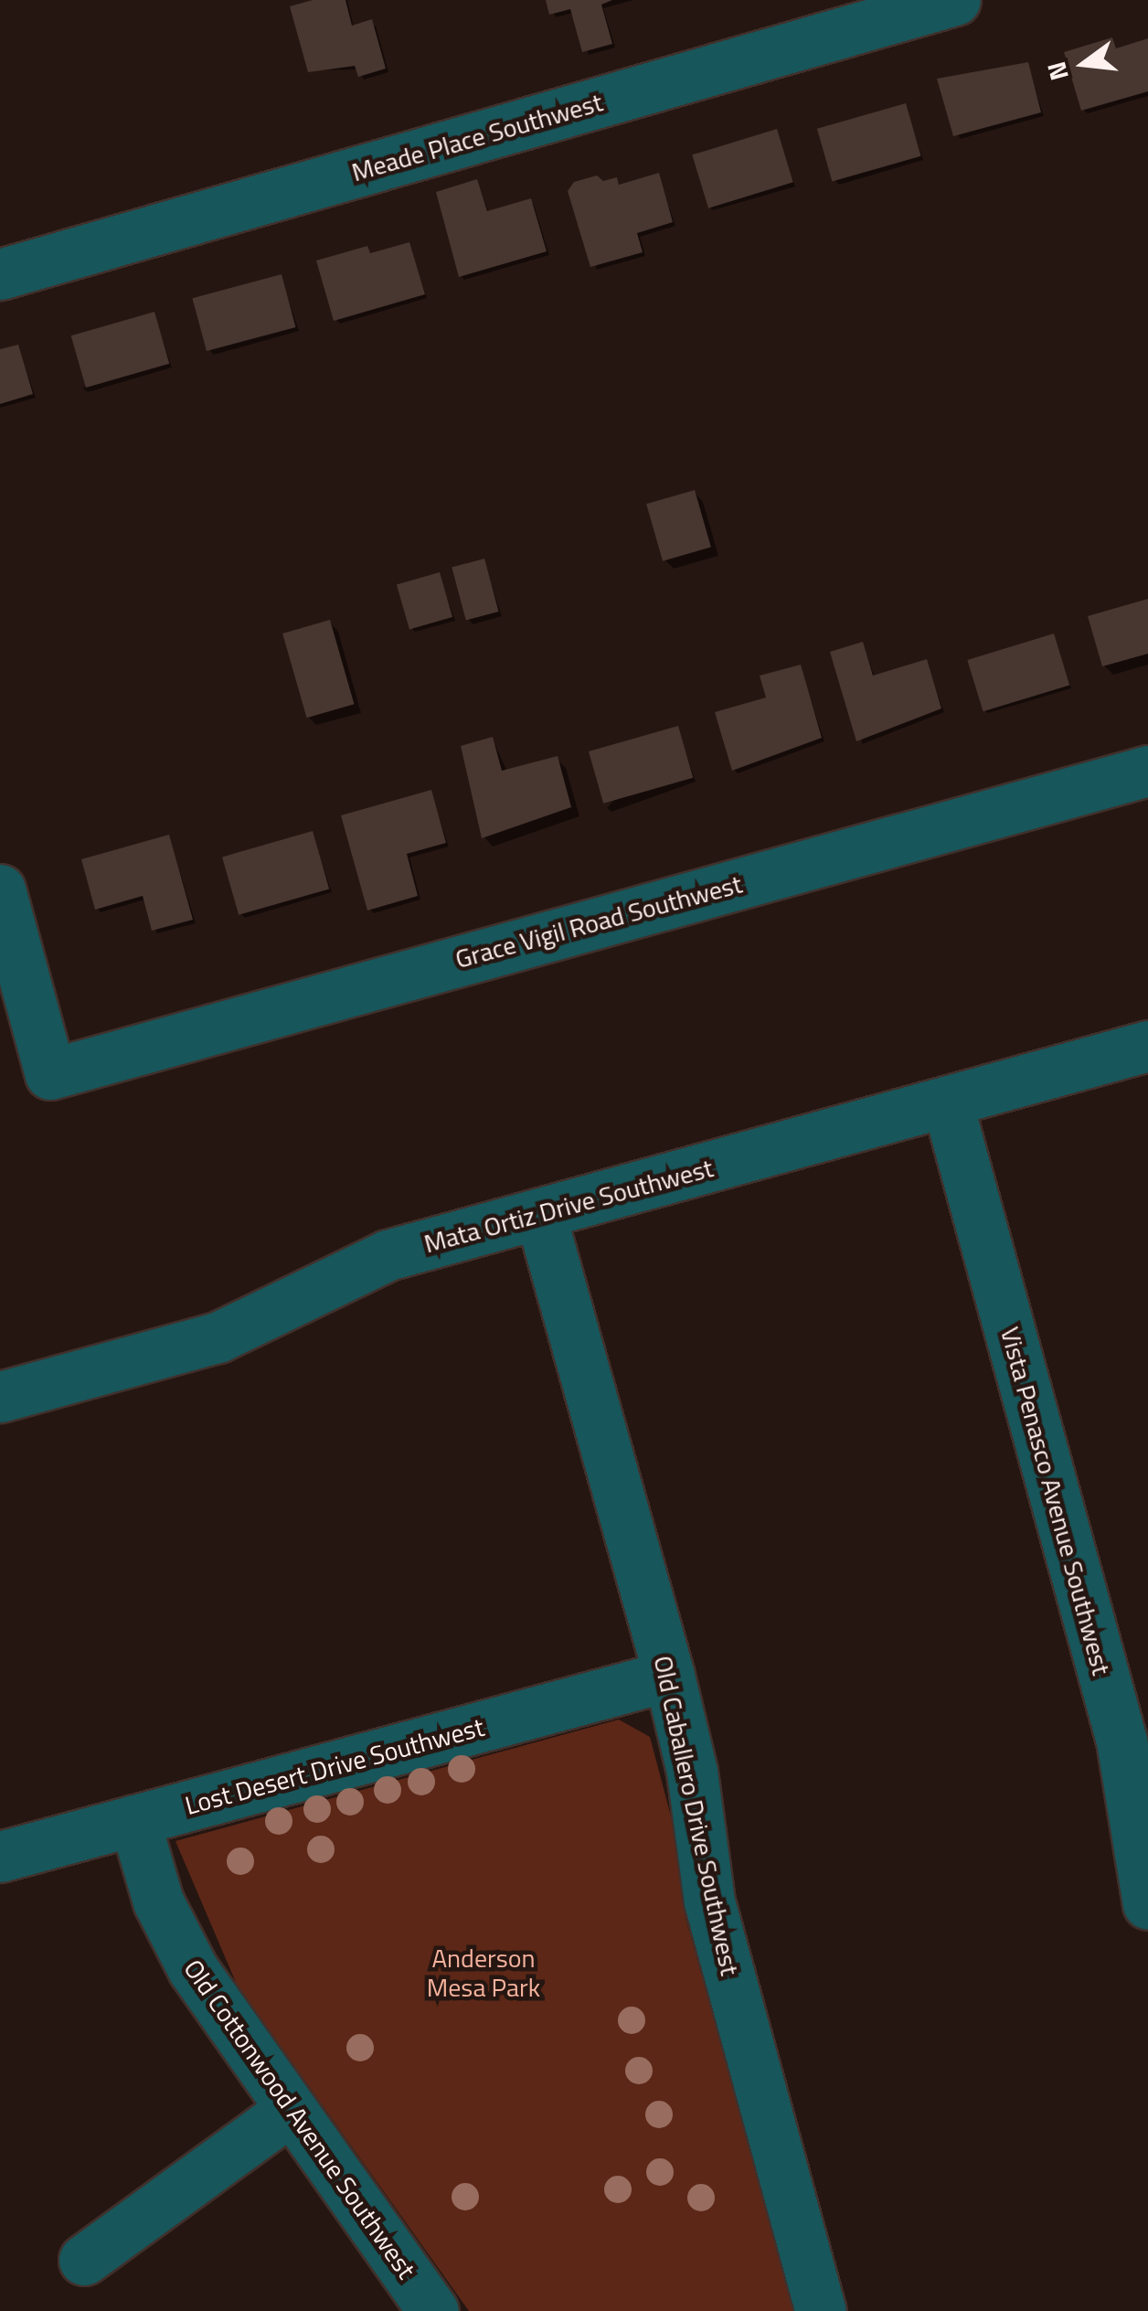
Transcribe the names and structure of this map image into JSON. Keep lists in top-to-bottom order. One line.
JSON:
{"streets":{"street":["Meade Place Southwest","Grace Vigil Road Southwest","Mata Ortiz Drive Southwest","Vista Penasco Avenue Southwest","Lost Desert Drive Southwest","Old Caballero Drive Southwest","Old Cottonwood Avenue Southwest"]},"crossings":[["Mata Ortiz Drive Southwest","Vista Penasco Avenue Southwest"],["Mata Ortiz Drive Southwest","Old Caballero Drive Southwest"],["Lost Desert Drive Southwest","Old Caballero Drive Southwest"],["Lost Desert Drive Southwest","Old Cottonwood Avenue Southwest"]],"parks":["Anderson Mesa Park"],"north":"left"}
